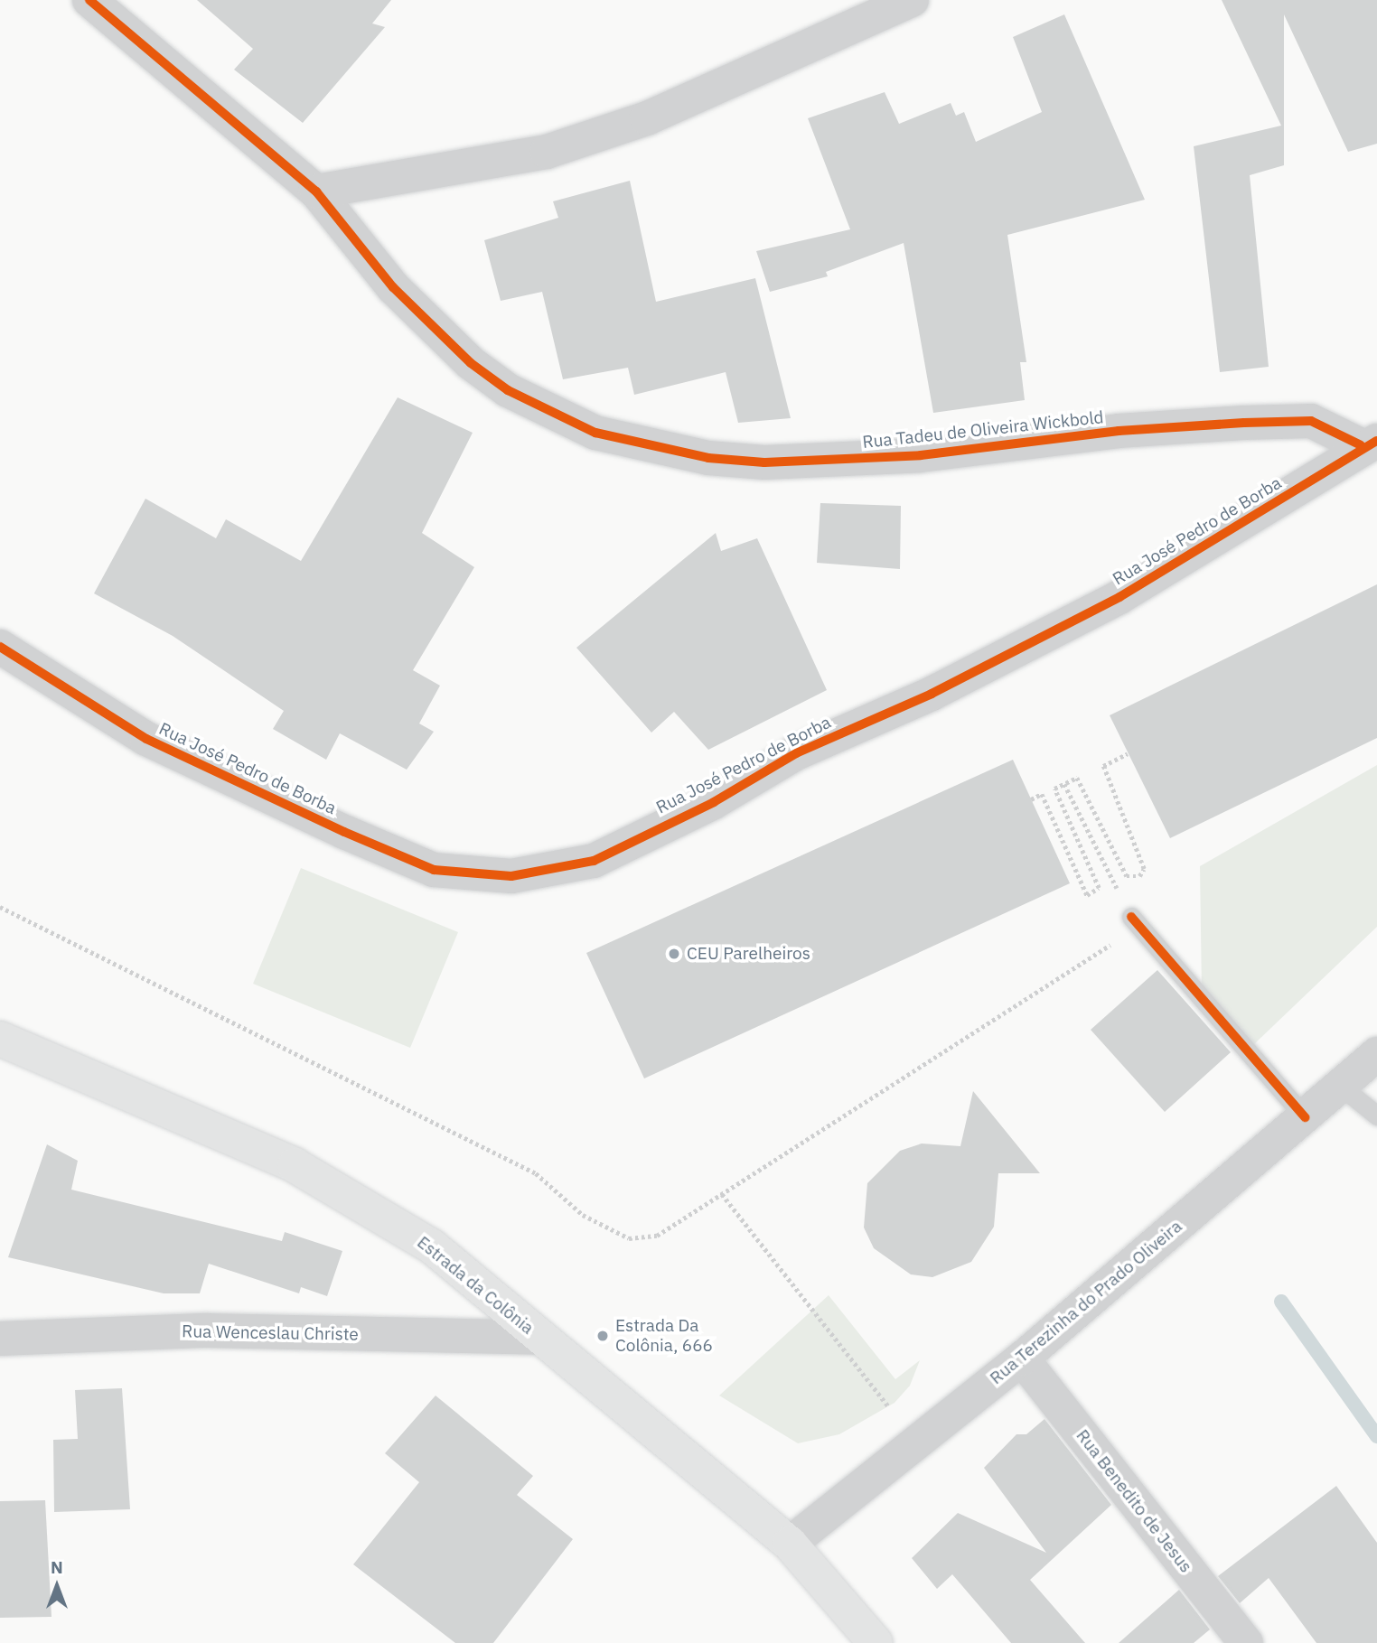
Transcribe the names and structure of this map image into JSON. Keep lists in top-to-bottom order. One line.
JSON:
{"streets":{"main road":["Estrada da Colônia"],"street":["Rua Tadeu de Oliveira Wickbold","Rua José Pedro de Borba","Rua Terezinha do Prado Oliveira","Rua Wenceslau Christe","Rua Benedito de Jesus"]},"crossings":[["Rua Tadeu de Oliveira Wickbold","Rua José Pedro de Borba"],["Estrada da Colônia","Rua Terezinha do Prado Oliveira"],["Estrada da Colônia","Rua Wenceslau Christe"],["Rua Terezinha do Prado Oliveira","Rua Benedito de Jesus"]],"places":["CEU Parelheiros","Estrada Da Colônia, 666"],"north":"top"}
